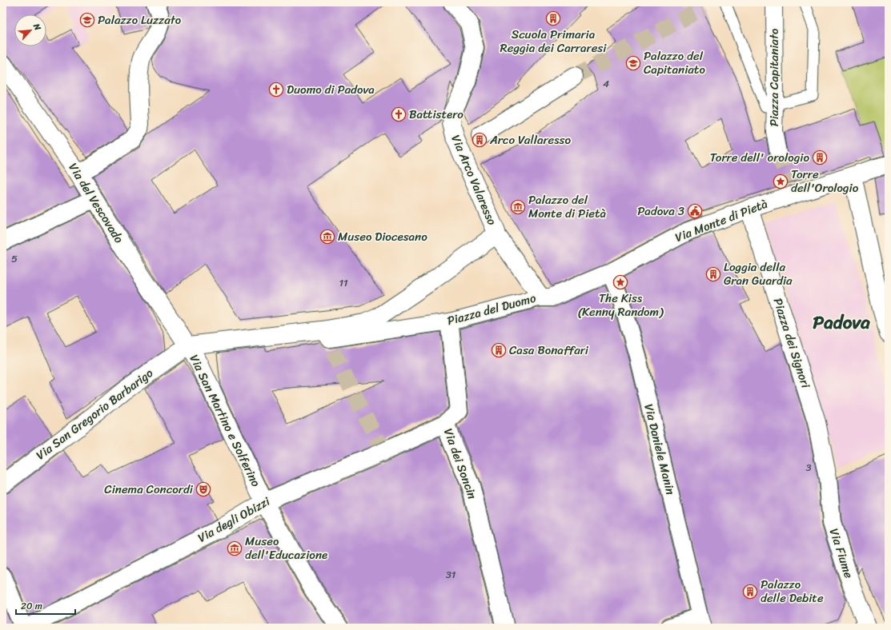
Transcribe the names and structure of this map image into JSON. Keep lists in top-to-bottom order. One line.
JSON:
{"streets":{"street":["Piazza Capitaniato","Via Arco Valaresso","Via del Vescovado","Via Monte di Pietà","Piazza del Duomo","Piazza dei Signori","Via San Gregorio Barbarigo","Via San Martino e Solferino","Via Daniele Manin","Via dei Soncin","Via degli Obizzi","Via Fiume"]},"crossings":[["Via Arco Valaresso","Piazza del Duomo"],["Via del Vescovado","Via San Gregorio Barbarigo"],["Via del Vescovado","Via San Martino e Solferino"],["Via Monte di Pietà","Piazza del Duomo"],["Via Monte di Pietà","Piazza dei Signori"],["Via Monte di Pietà","Via Daniele Manin"],["Piazza del Duomo","Via dei Soncin"],["Piazza dei Signori","Via Fiume"],["Via San Gregorio Barbarigo","Via San Martino e Solferino"],["Via San Martino e Solferino","Via degli Obizzi"],["Via dei Soncin","Via degli Obizzi"]],"districts":["Padova"],"places":{"building":["Scuola Primaria Reggia dei Carraresi","Arco Vallaresso","Torre dell' orologio","Loggia della Gran Guardia","Casa Bonaffari","Palazzo delle Debite"],"school or university":["Palazzo Luzzato","Palazzo del Capitaniato"],"church":["Duomo di Padova","Battistero"],"place":["Torre dell'Orologio","The Kiss (Kenny Random)"],"museum":["Palazzo del Monte di Pietà","Museo Diocesano","Museo dell'Educazione"],"public building":["Padova 3"],"theatre":["Cinema Concordi"]},"house_numbers":["4","5","11","3","31"],"scale_bar":"20 m","north":"top right"}
